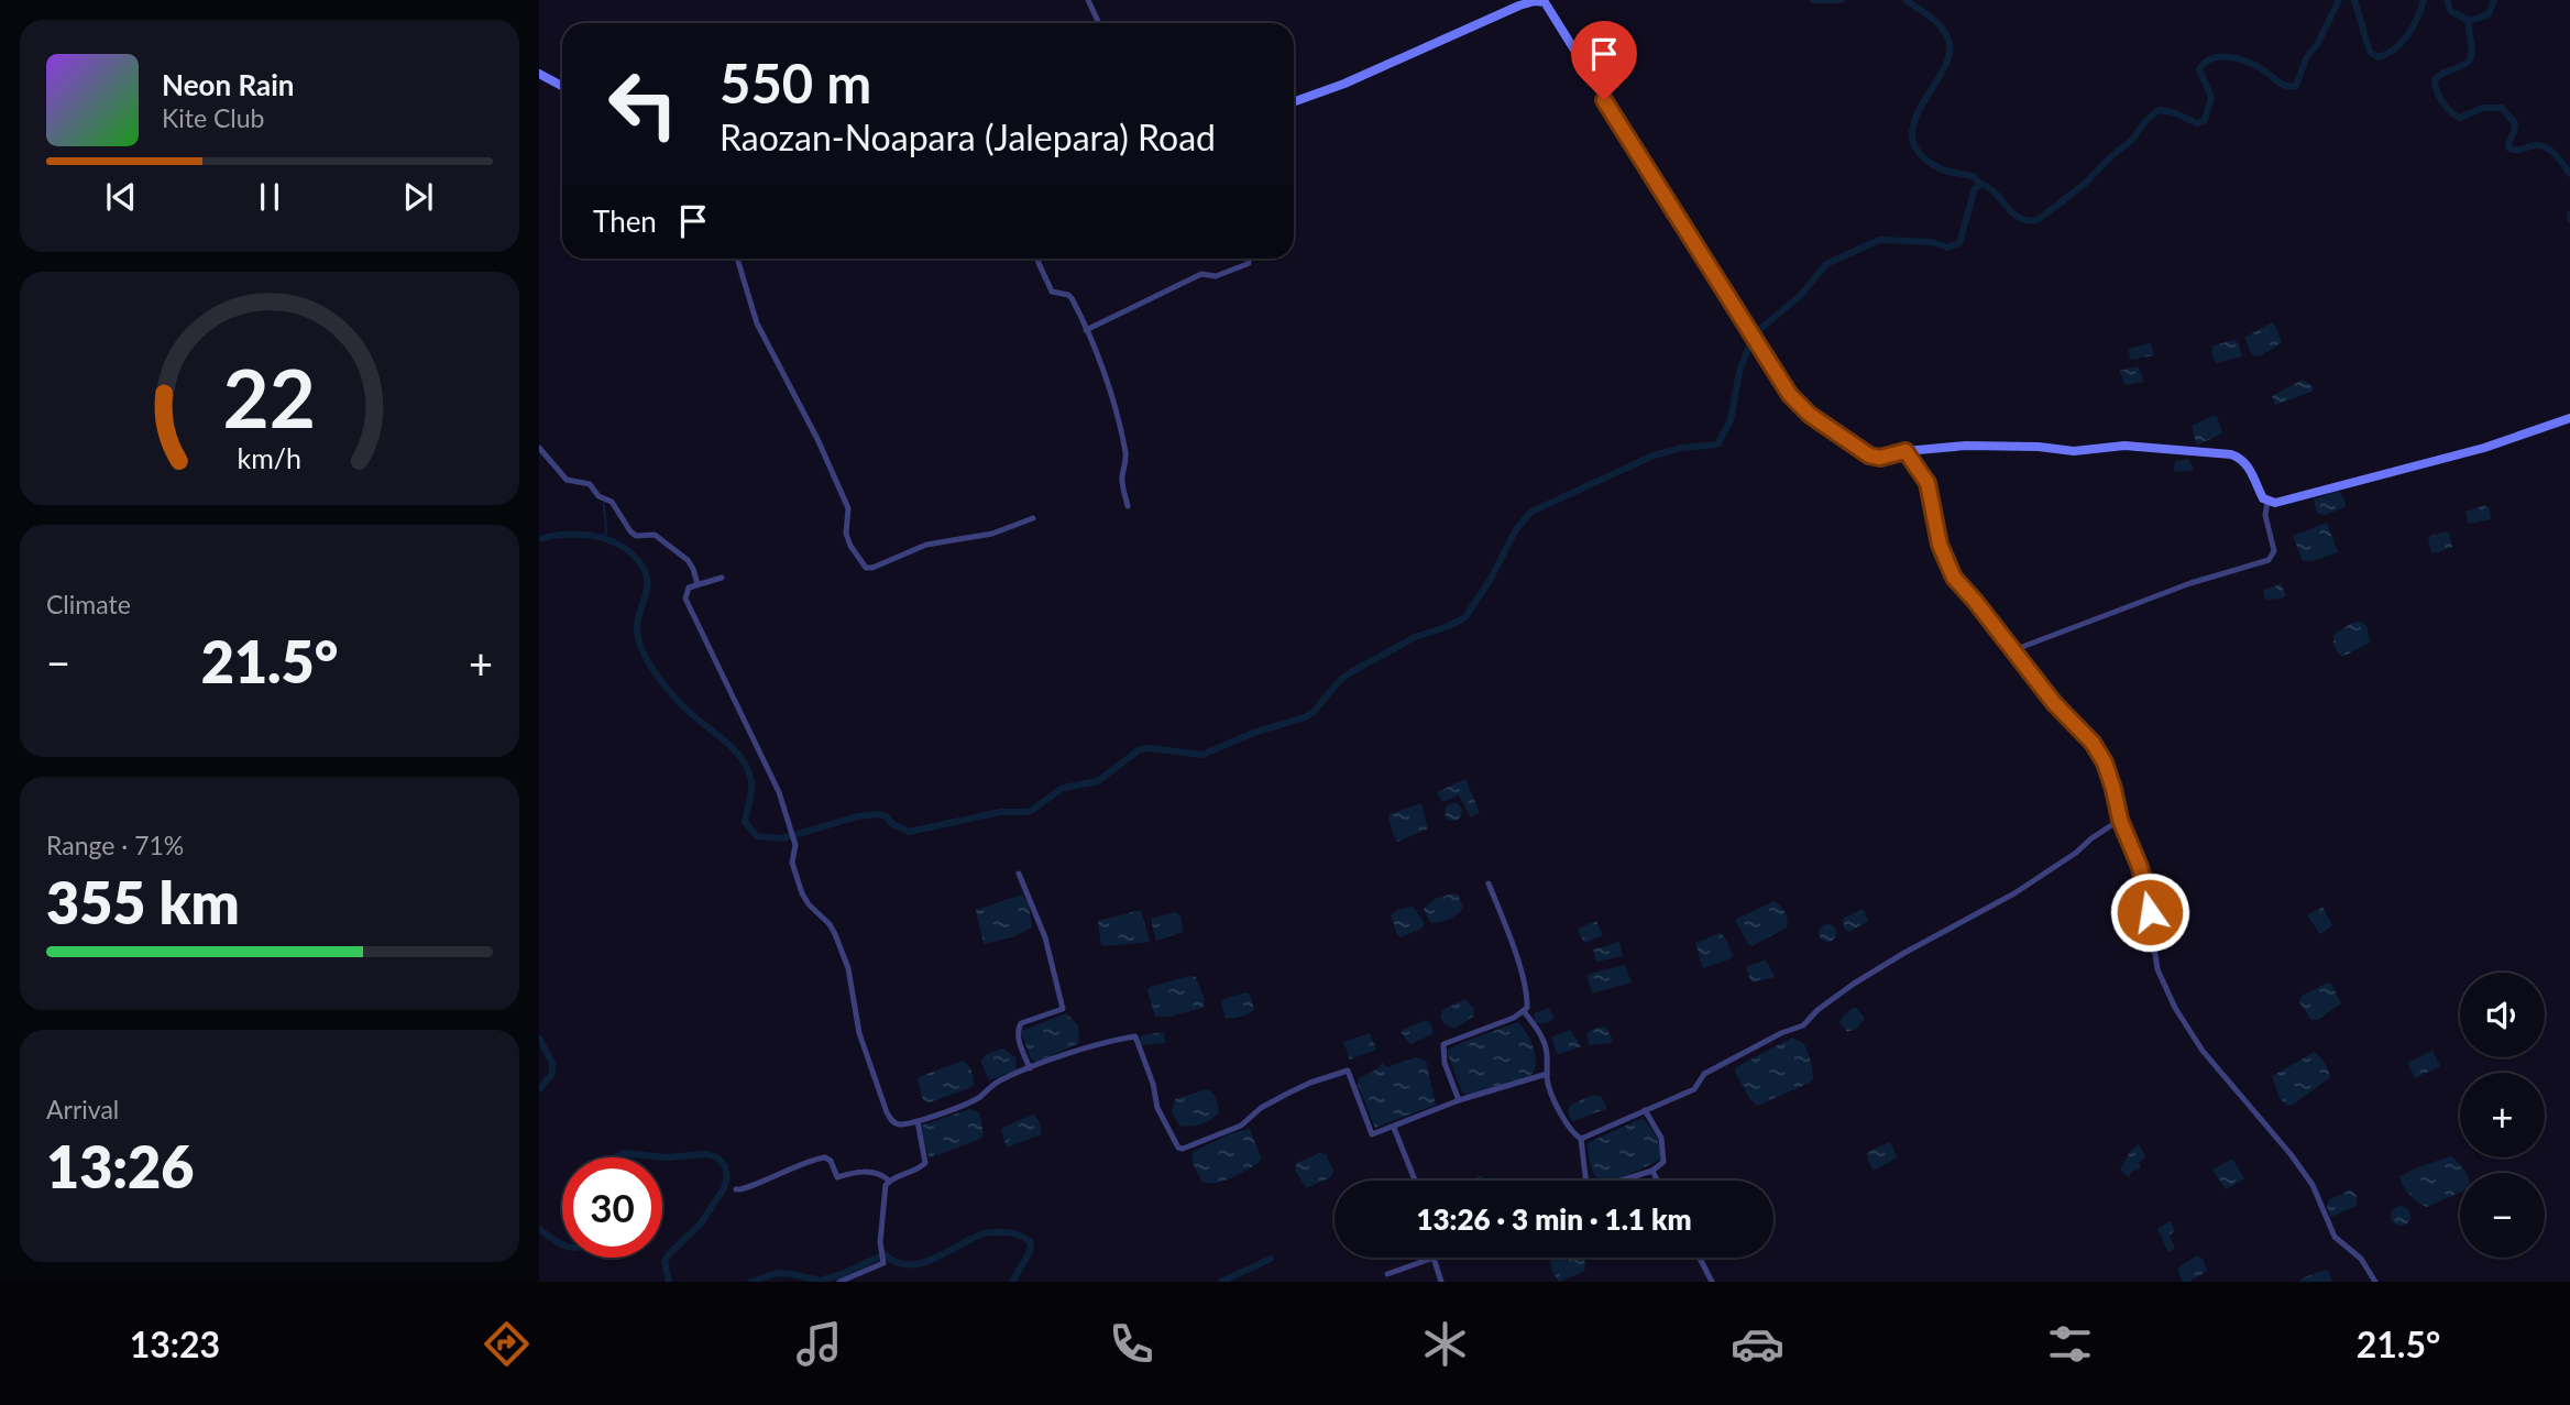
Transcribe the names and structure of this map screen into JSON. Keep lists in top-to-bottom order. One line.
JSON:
{"page":{"turn":["550 m","Raozan-Noapara (Jalepara) Road"],"song":["Neon Rain","Kite Club"],"then":"Then","tile":["Climate",["Range · 71%","355 km"],["Arrival","13:26"]],"heat":["−","21.5°","+"],"map_buttons":["+","−"],"limit":"30","trip":"13:26 · 3 min · 1.1 km","tabs":["13:23","21.5°"],"gauge":["22","km/h"]}}
